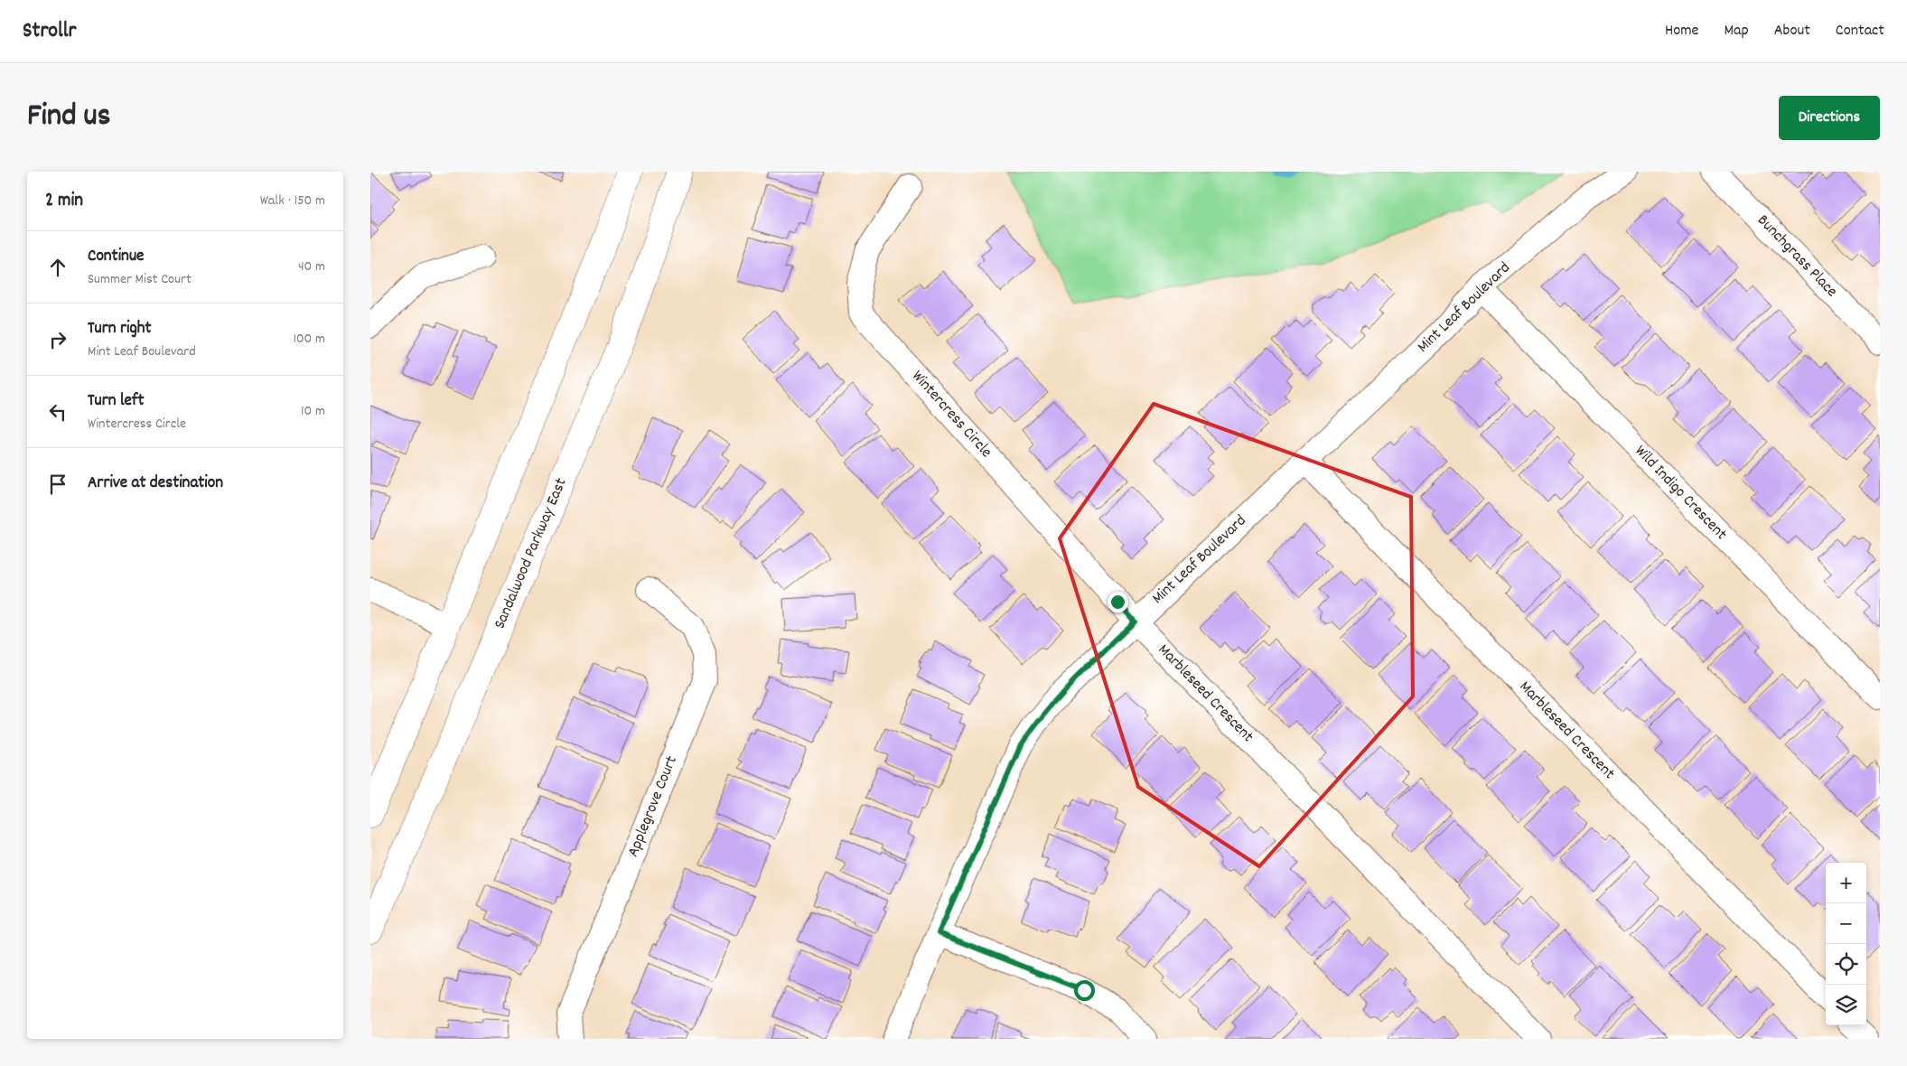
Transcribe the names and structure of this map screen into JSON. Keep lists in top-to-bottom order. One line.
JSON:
{"streets":{"main road":["Sandalwood Parkway East"],"street":["Bunchgrass Place","Mint Leaf Boulevard","Wintercress Circle","Wild Indigo Crescent","Marbleseed Crescent","Applegrove Court"]},"crossings":[["Mint Leaf Boulevard","Wintercress Circle"],["Mint Leaf Boulevard","Wild Indigo Crescent"],["Mint Leaf Boulevard","Marbleseed Crescent"],["Wintercress Circle","Marbleseed Crescent"]],"page":{"header":"Strollr","nav":["Home","Map","About","Contact"],"title":"Find us","buttons":"Directions","heading":["2 min","Walk · 150 m"],"list":[["Continue","Summer Mist Court","40 m"],["Turn right","Mint Leaf Boulevard","100 m"],["Turn left","Wintercress Circle","10 m"],"Arrive at destination"],"map_buttons":["+","−"]}}
